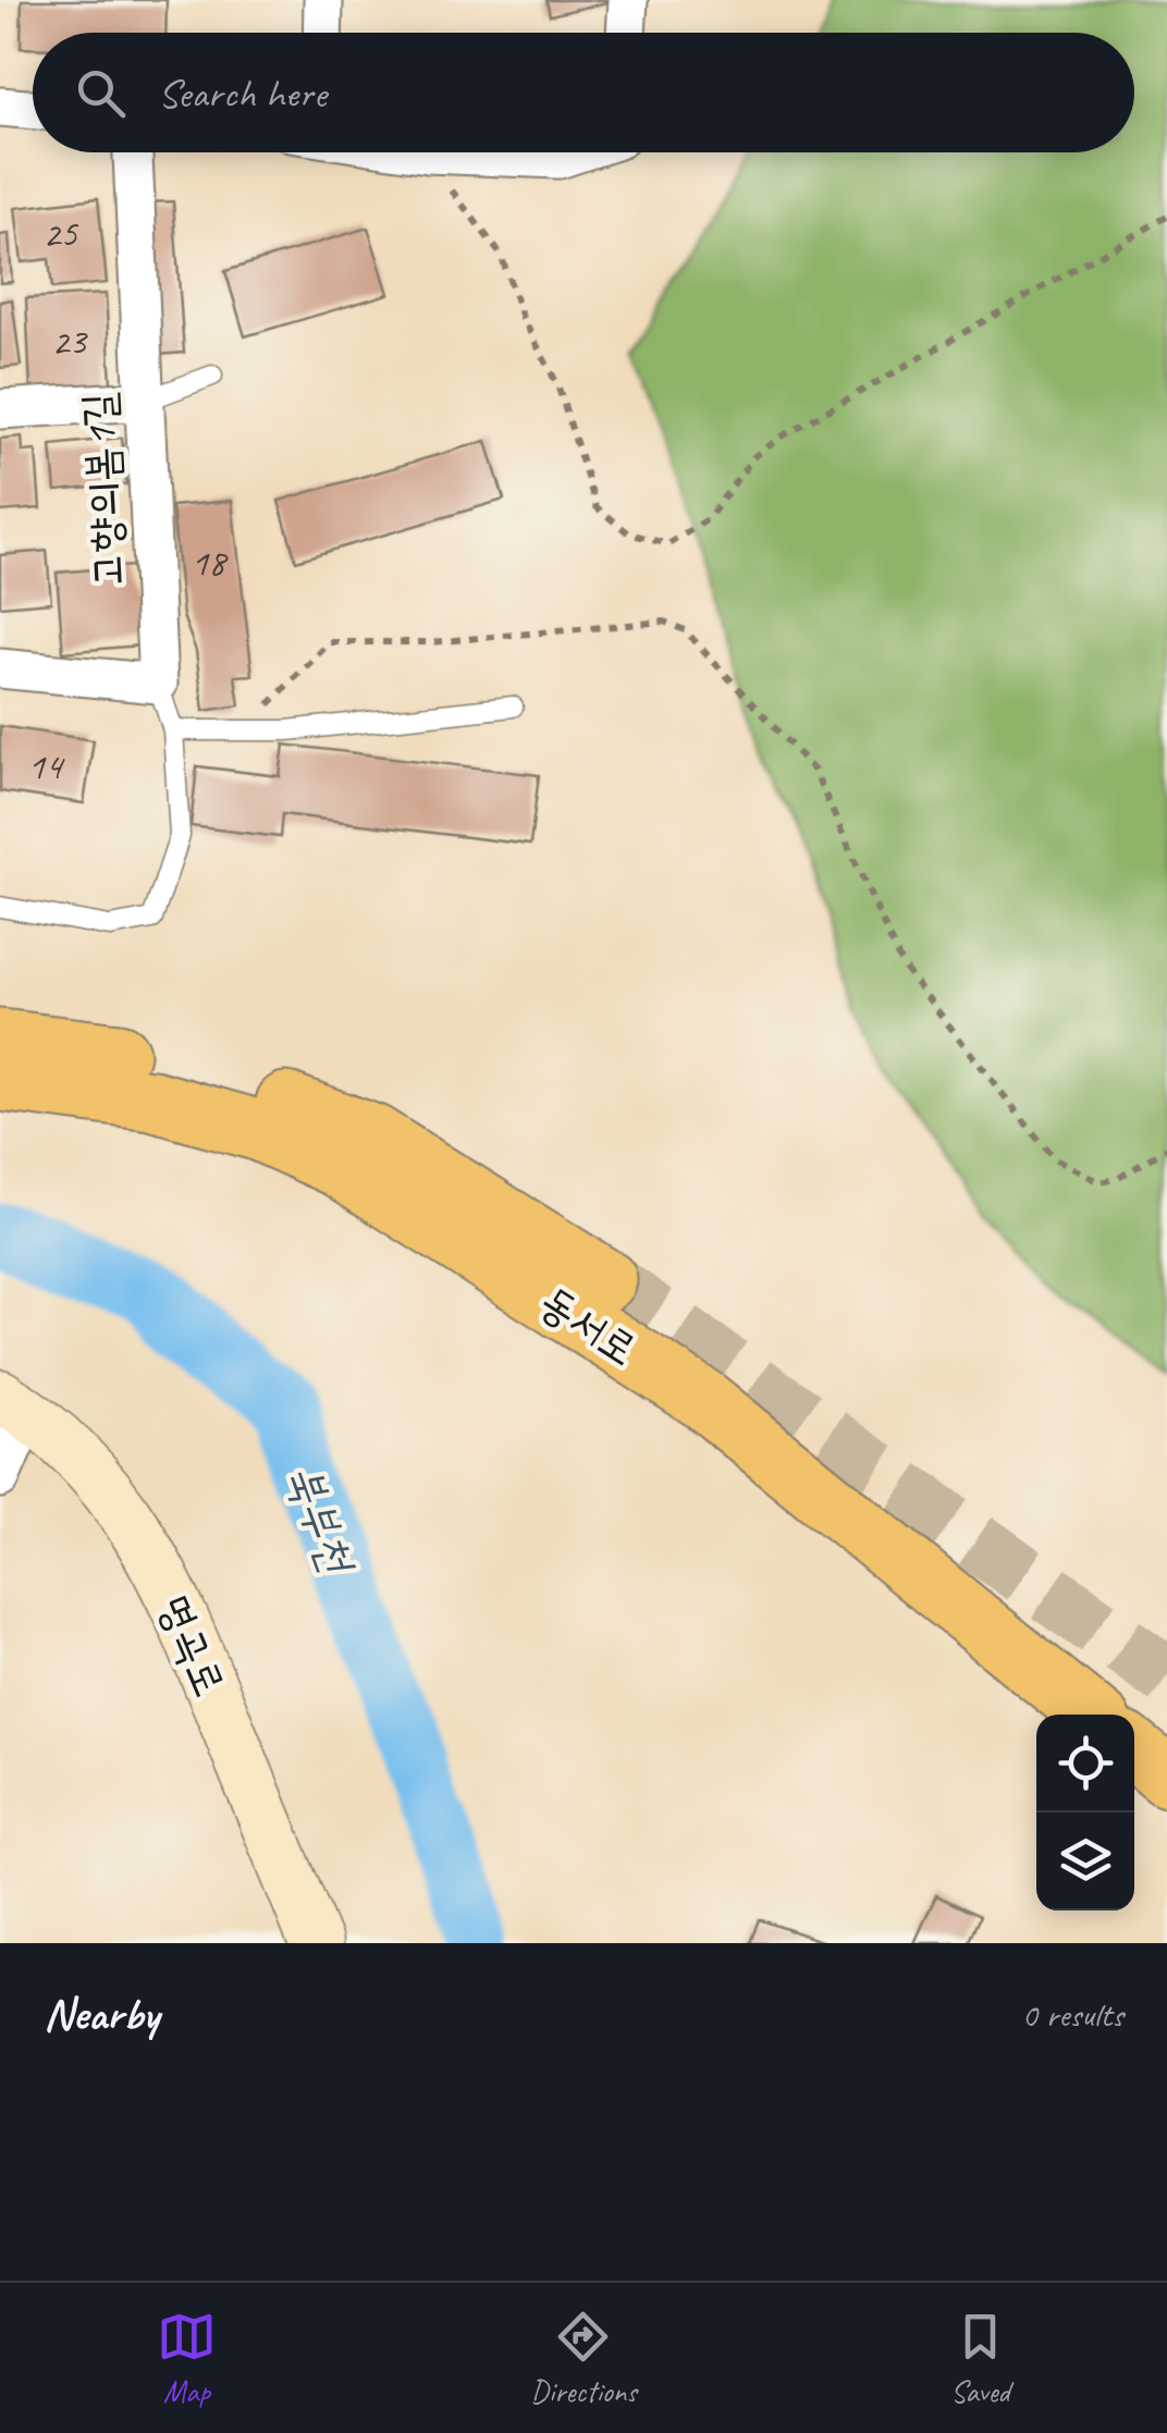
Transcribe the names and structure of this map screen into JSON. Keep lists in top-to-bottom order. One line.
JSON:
{"streets":{"highway":["동서로"],"main road":["명곡로"],"street":["고향의봄1길"]},"water":["북부천"],"house_numbers":["25","23","18","14"],"page":{"search":"Search here","heading":["Nearby","0 results"],"nav":["Map","Directions","Saved"]}}
